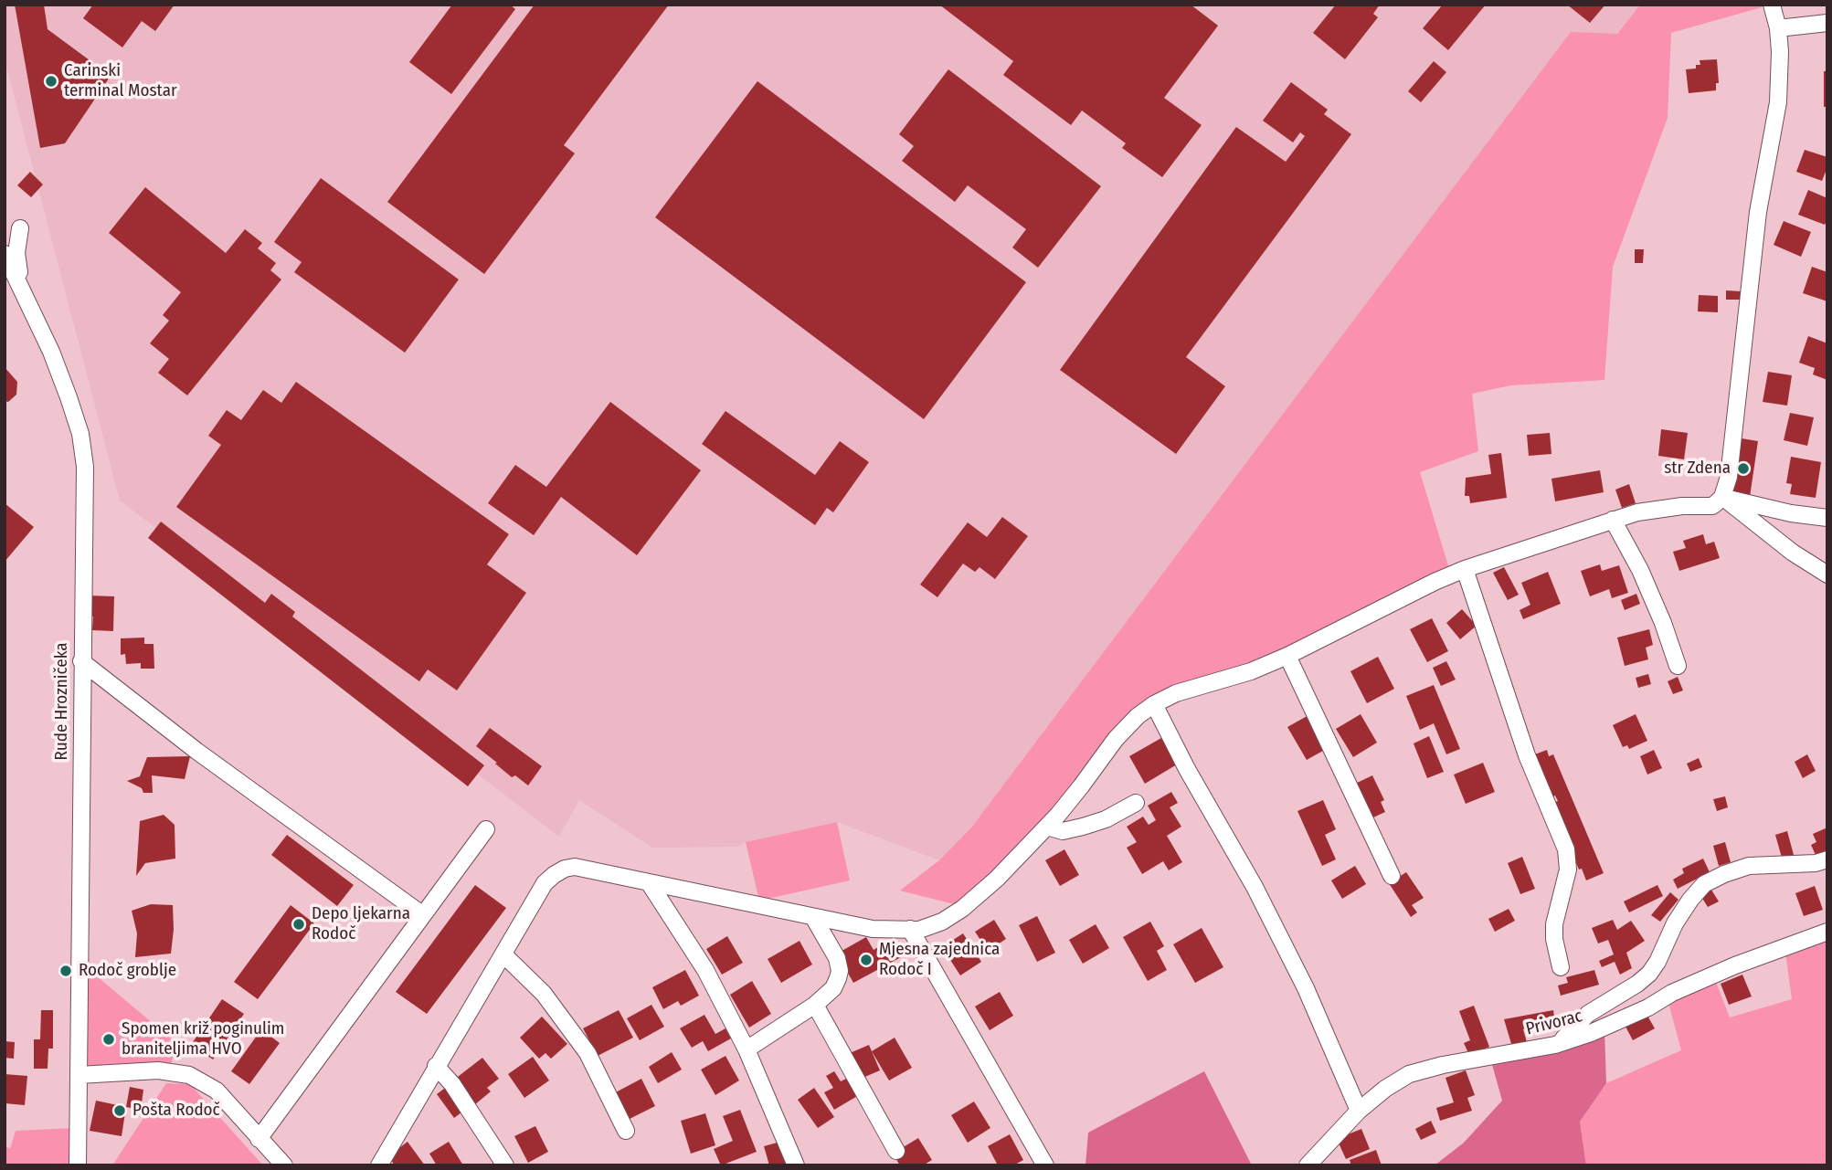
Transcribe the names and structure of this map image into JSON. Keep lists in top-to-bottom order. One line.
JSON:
{"streets":{"street":["Rude Hrozničeka","Privorac"]},"places":["Carinski terminal Mostar","str Zdena","Depo ljekarna Rodoč","Mjesna zajednica Rodoč I","Rodoč groblje","Spomen križ poginulim braniteljima HVO","Pošta Rodoč"]}
